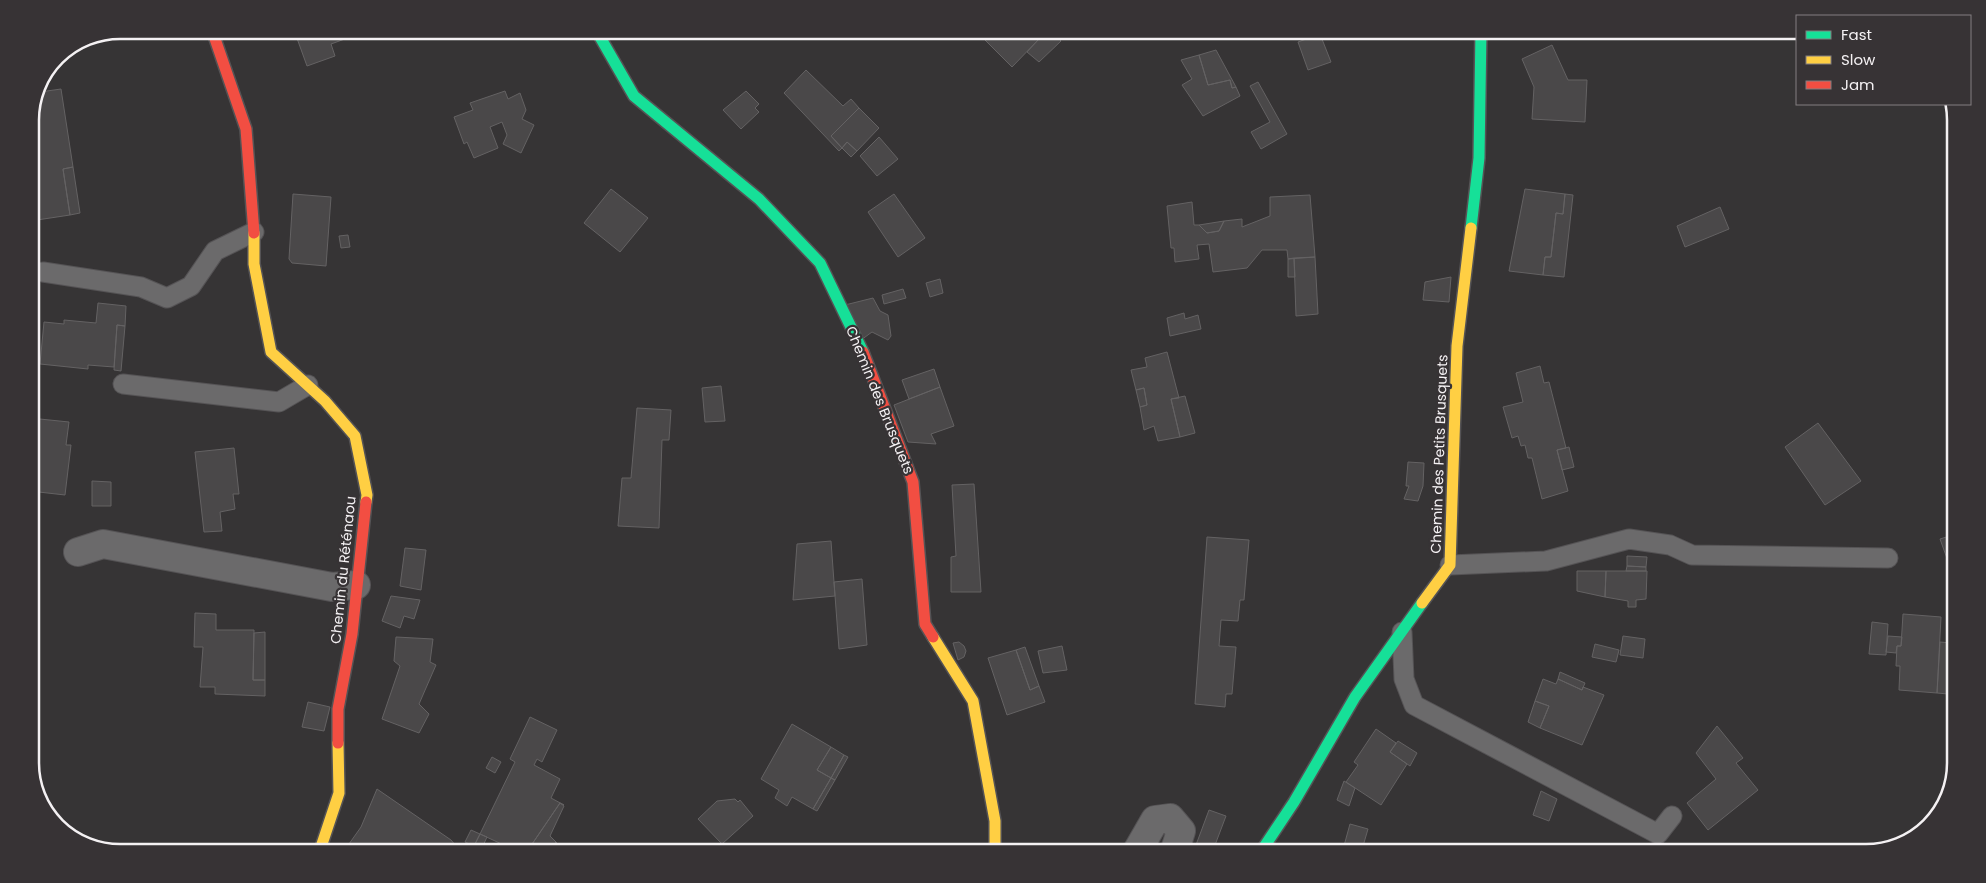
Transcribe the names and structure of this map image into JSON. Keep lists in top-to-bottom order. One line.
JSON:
{"streets":{"street":["Chemin des Brusquets","Chemin des Petits Brusquets","Chemin du Réténaou"]},"legend":["Fast","Slow","Jam"]}
